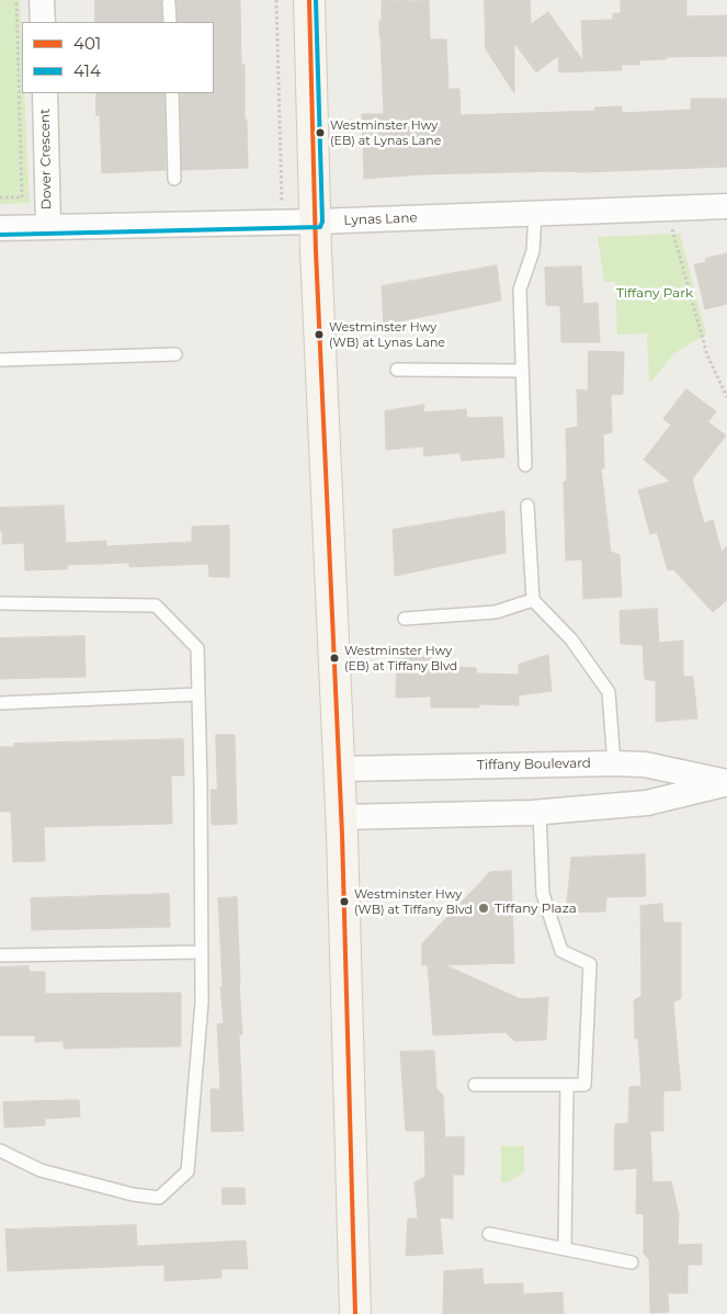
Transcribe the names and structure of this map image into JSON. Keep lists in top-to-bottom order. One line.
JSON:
{"streets":{"street":["Dover Crescent","Lynas Lane","Tiffany Boulevard"]},"crossings":[["Dover Crescent","Lynas Lane"]],"parks":["Tiffany Park"],"places":["Westminster Hwy (EB) at Lynas Lane","Westminster Hwy (WB) at Lynas Lane","Westminster Hwy (EB) at Tiffany Blvd","Westminster Hwy (WB) at Tiffany Blvd","Tiffany Plaza"],"lines":["transit line 401","transit line 414"],"legend":["401","414"]}
